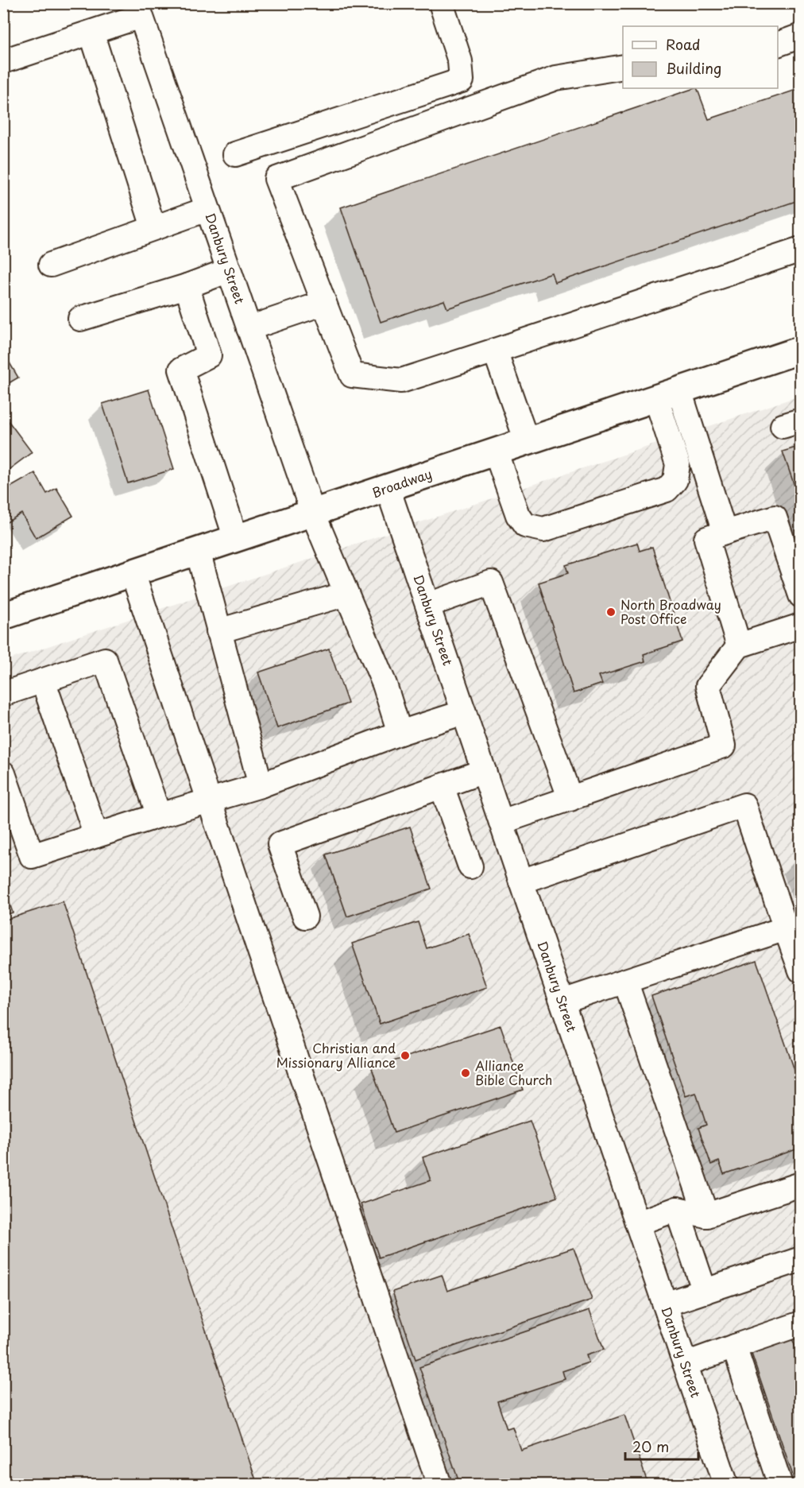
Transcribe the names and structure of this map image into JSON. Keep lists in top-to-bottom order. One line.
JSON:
{"streets":{"main road":["Broadway"],"street":["Danbury Street"]},"crossings":[["Danbury Street","Broadway"]],"places":["North Broadway Post Office","Christian and Missionary Alliance","Alliance Bible Church"],"legend":["Road","Building"],"scale_bar":"20 m"}
